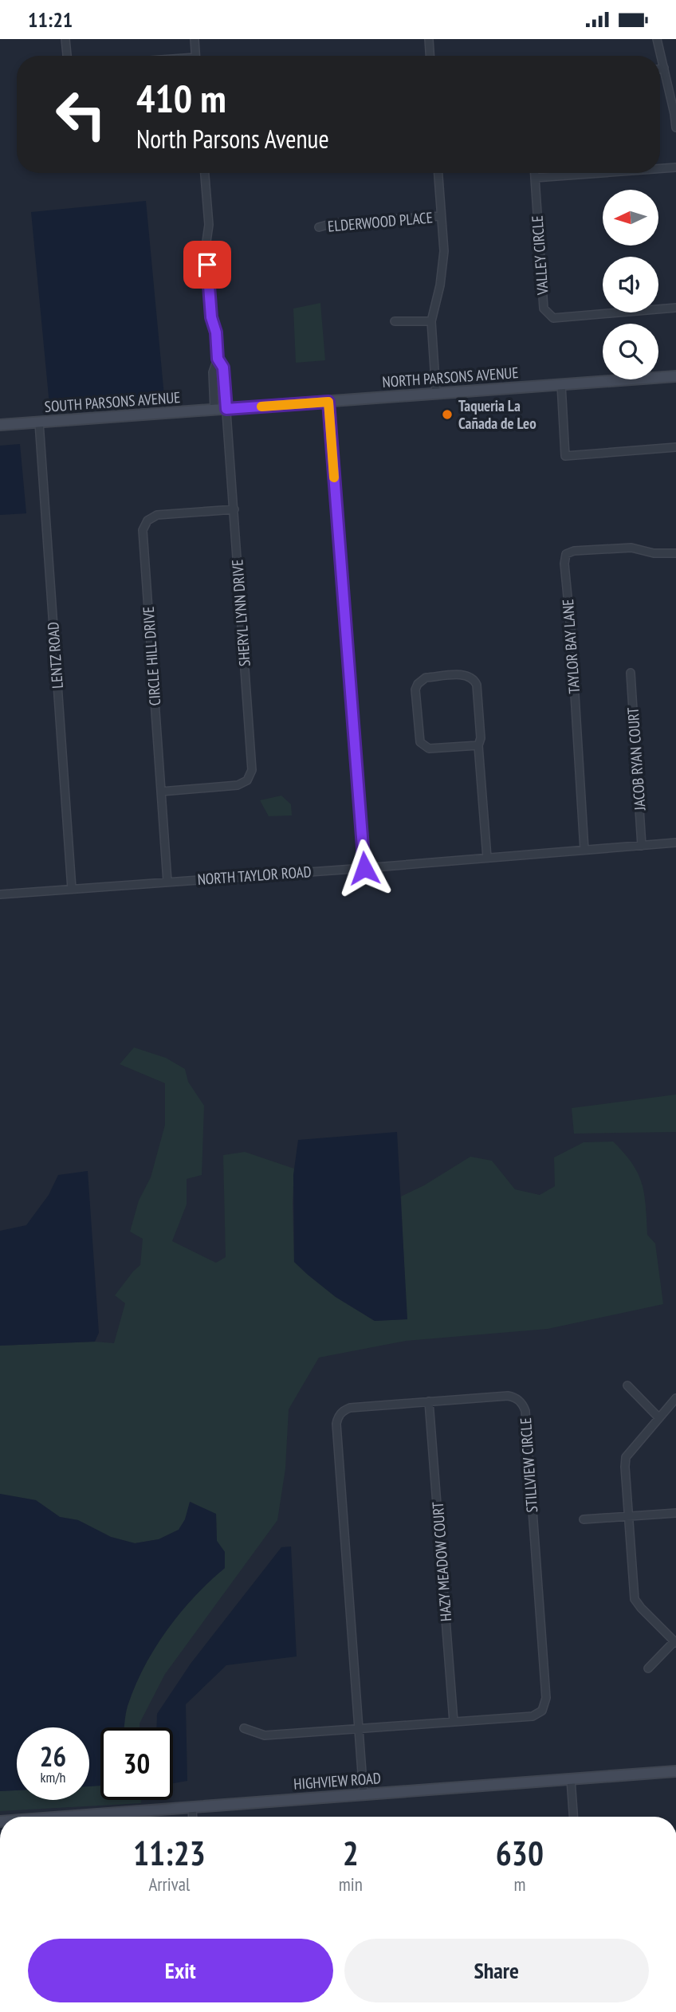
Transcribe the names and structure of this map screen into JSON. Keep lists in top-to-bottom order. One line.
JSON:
{"streets":{"main road":["NORTH PARSONS AVENUE","SOUTH PARSONS AVENUE","HIGHVIEW ROAD"],"street":["ELDERWOOD PLACE","VALLEY CIRCLE","SHERYL LYNN DRIVE","TAYLOR BAY LANE","LENTZ ROAD","CIRCLE HILL DRIVE","JACOB RYAN COURT","NORTH TAYLOR ROAD","STILLVIEW CIRCLE","HAZY MEADOW COURT"]},"crossings":[["NORTH PARSONS AVENUE","SOUTH PARSONS AVENUE"],["NORTH PARSONS AVENUE","SHERYL LYNN DRIVE"],["SOUTH PARSONS AVENUE","SHERYL LYNN DRIVE"],["SOUTH PARSONS AVENUE","LENTZ ROAD"],["SHERYL LYNN DRIVE","CIRCLE HILL DRIVE"],["TAYLOR BAY LANE","NORTH TAYLOR ROAD"],["LENTZ ROAD","NORTH TAYLOR ROAD"],["CIRCLE HILL DRIVE","NORTH TAYLOR ROAD"],["JACOB RYAN COURT","NORTH TAYLOR ROAD"],["STILLVIEW CIRCLE","HAZY MEADOW COURT"],["STILLVIEW CIRCLE","HIGHVIEW ROAD"]],"places":["Taqueria La Cañada de Leo"],"north":"left","page":{"status":"11:21","turn":["410 m","North Parsons Avenue"],"speed":"26 km/h","limit":"30","eta":["11:23","Arrival","2","min","630","m"],"buttons":["Exit","Share"]}}
